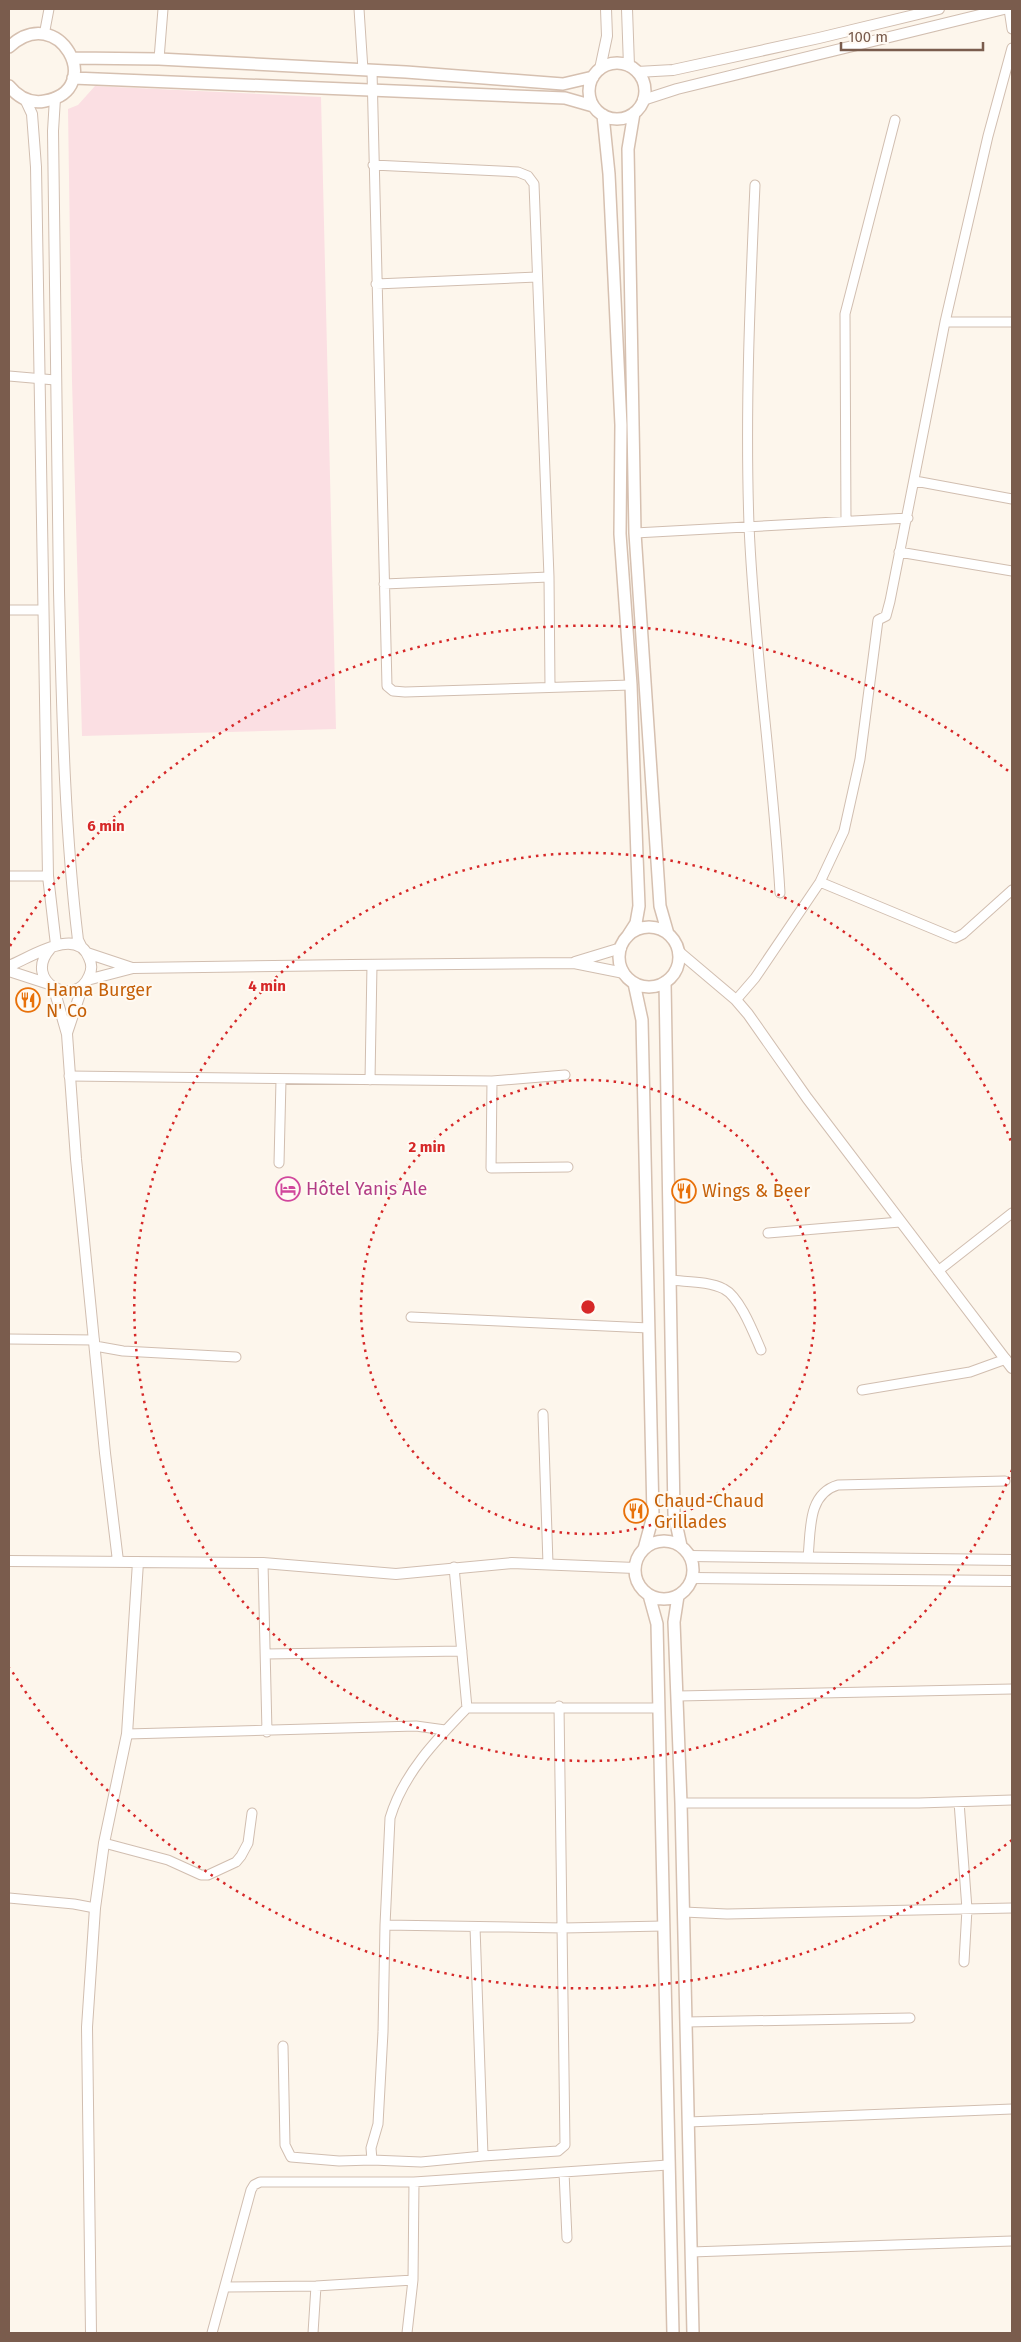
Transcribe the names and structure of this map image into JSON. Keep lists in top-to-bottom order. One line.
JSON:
{"places":{"restaurant":["Hama Burger N' Co","Wings & Beer","Chaud-Chaud Grillades"],"hotel":["Hôtel Yanis Ale"]},"scale_bar":"100 m","rings":["6 min","4 min","2 min"]}
